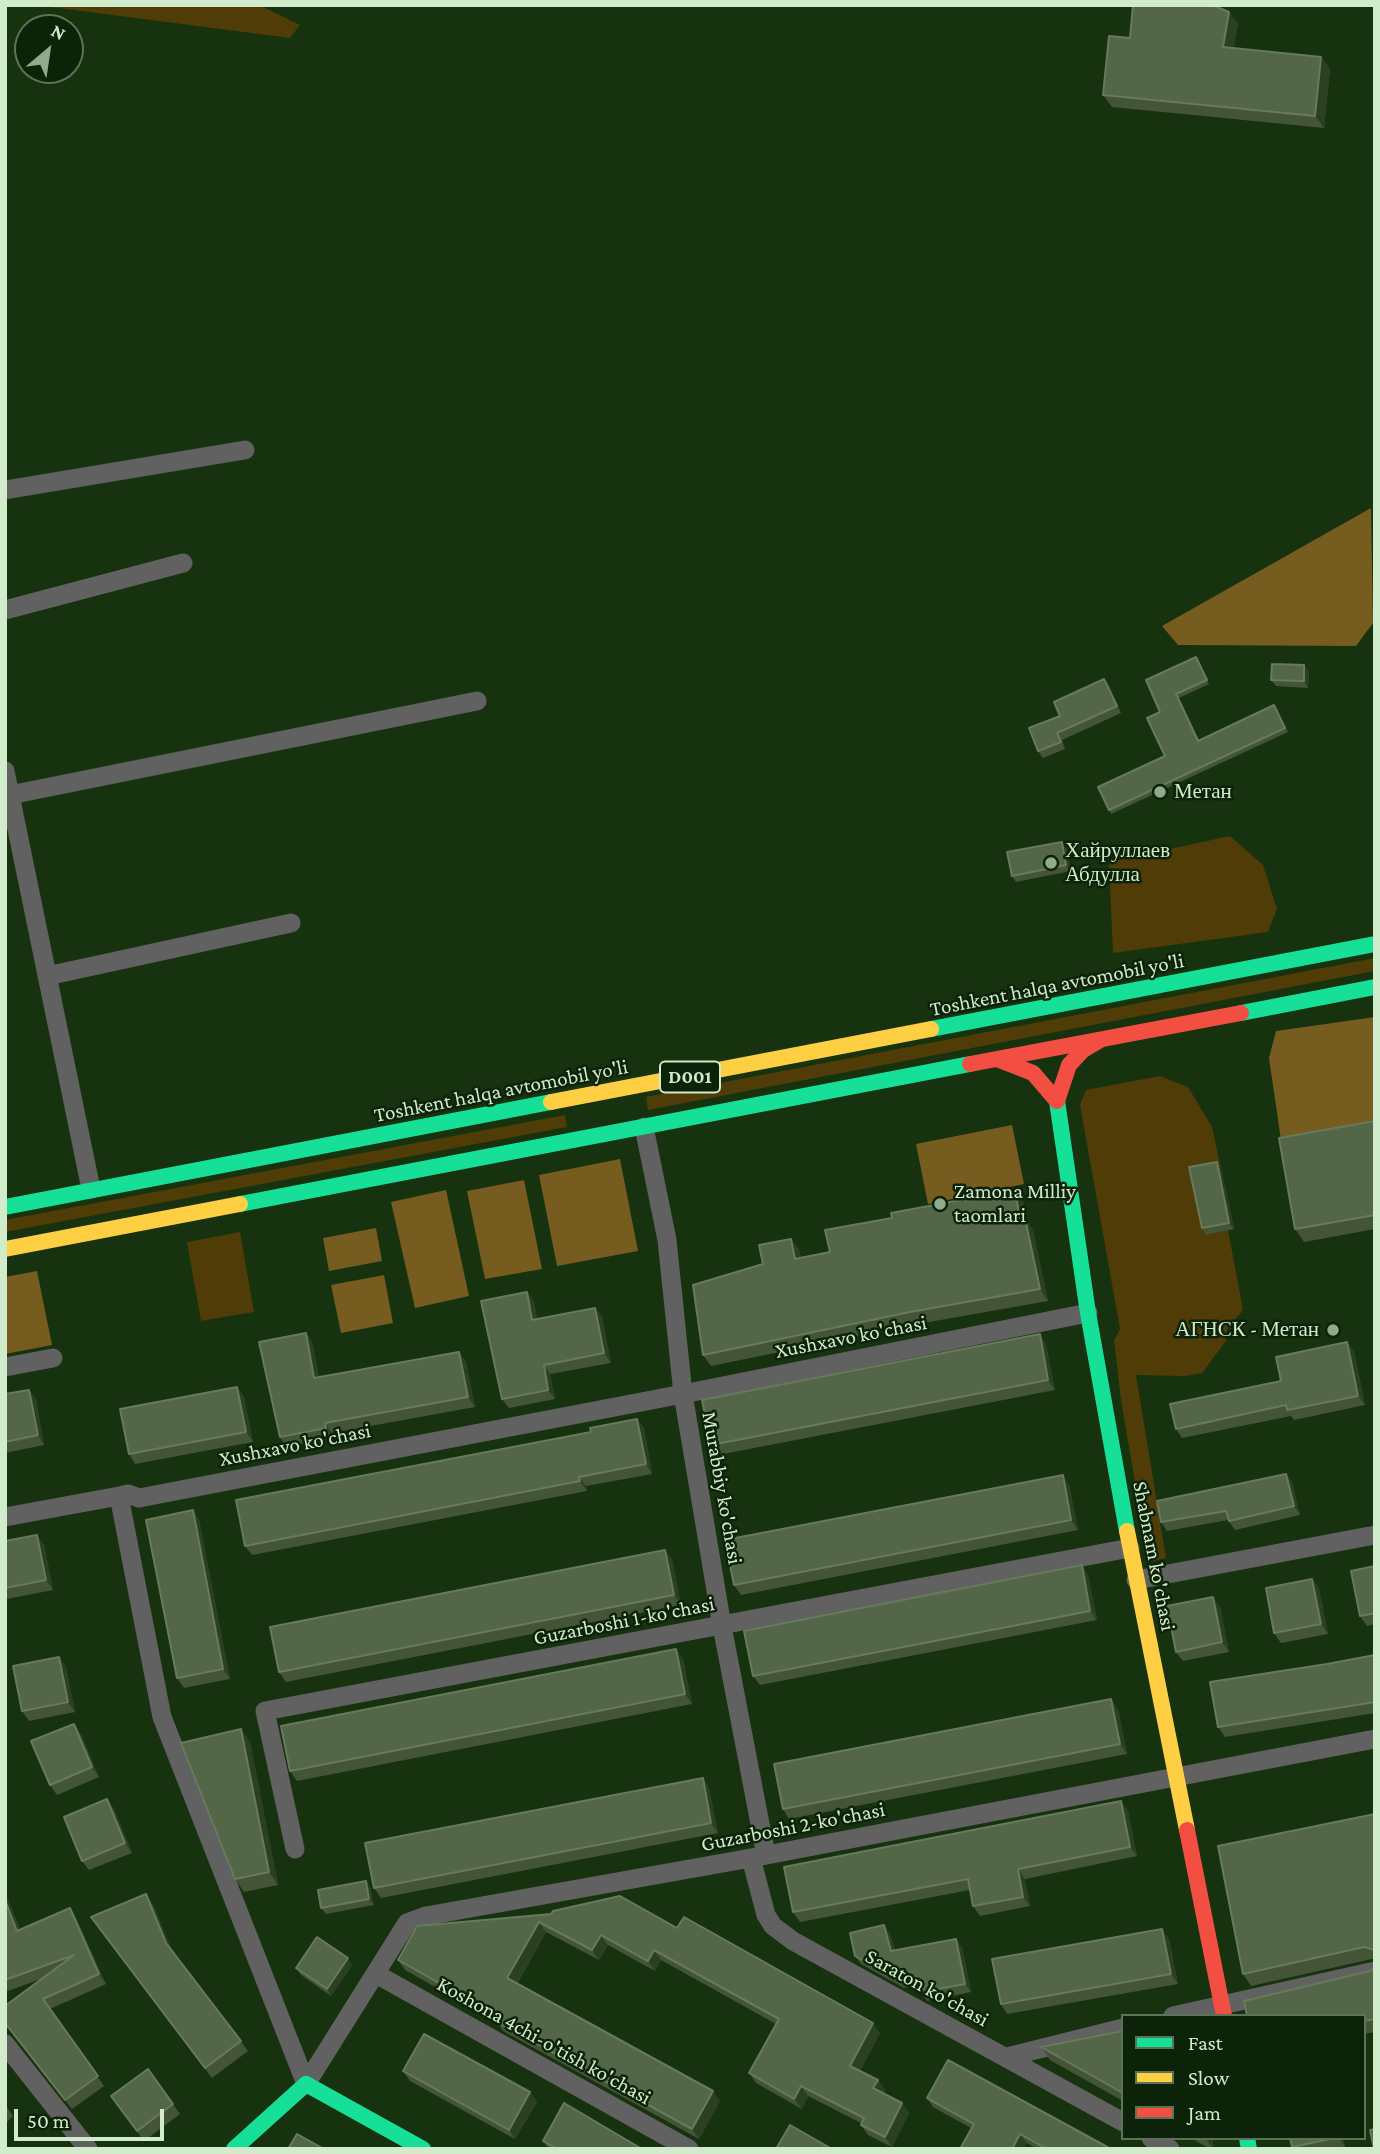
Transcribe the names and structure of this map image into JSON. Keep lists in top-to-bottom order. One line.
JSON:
{"streets":{"main road":["Toshkent halqa avtomobil yo'li","D001","Shabnam ko'chasi"],"street":["Xushxavo ko'chasi","Murabbiy ko'chasi","Guzarboshi 1-ko'chasi","Guzarboshi 2-ko'chasi","Saraton ko'chasi","Koshona 4chi-o'tish ko'chasi"]},"crossings":[["Toshkent halqa avtomobil yo'li","Murabbiy ko'chasi"],["Xushxavo ko'chasi","Murabbiy ko'chasi"],["Xushxavo ko'chasi","Shabnam ko'chasi"],["Murabbiy ko'chasi","Guzarboshi 1-ko'chasi"],["Murabbiy ko'chasi","Guzarboshi 2-ko'chasi"],["Murabbiy ko'chasi","Saraton ko'chasi"],["Shabnam ko'chasi","Guzarboshi 1-ko'chasi"],["Shabnam ko'chasi","Guzarboshi 2-ko'chasi"],["Guzarboshi 2-ko'chasi","Saraton ko'chasi"],["Guzarboshi 2-ko'chasi","Koshona 4chi-o'tish ko'chasi"]],"places":["Метан","Хайруллаев Абдулла","Zamona Milliy taomlari","АГНСК - Метан"],"legend":["Fast","Slow","Jam"],"scale_bar":"50 m","north":"top right"}
